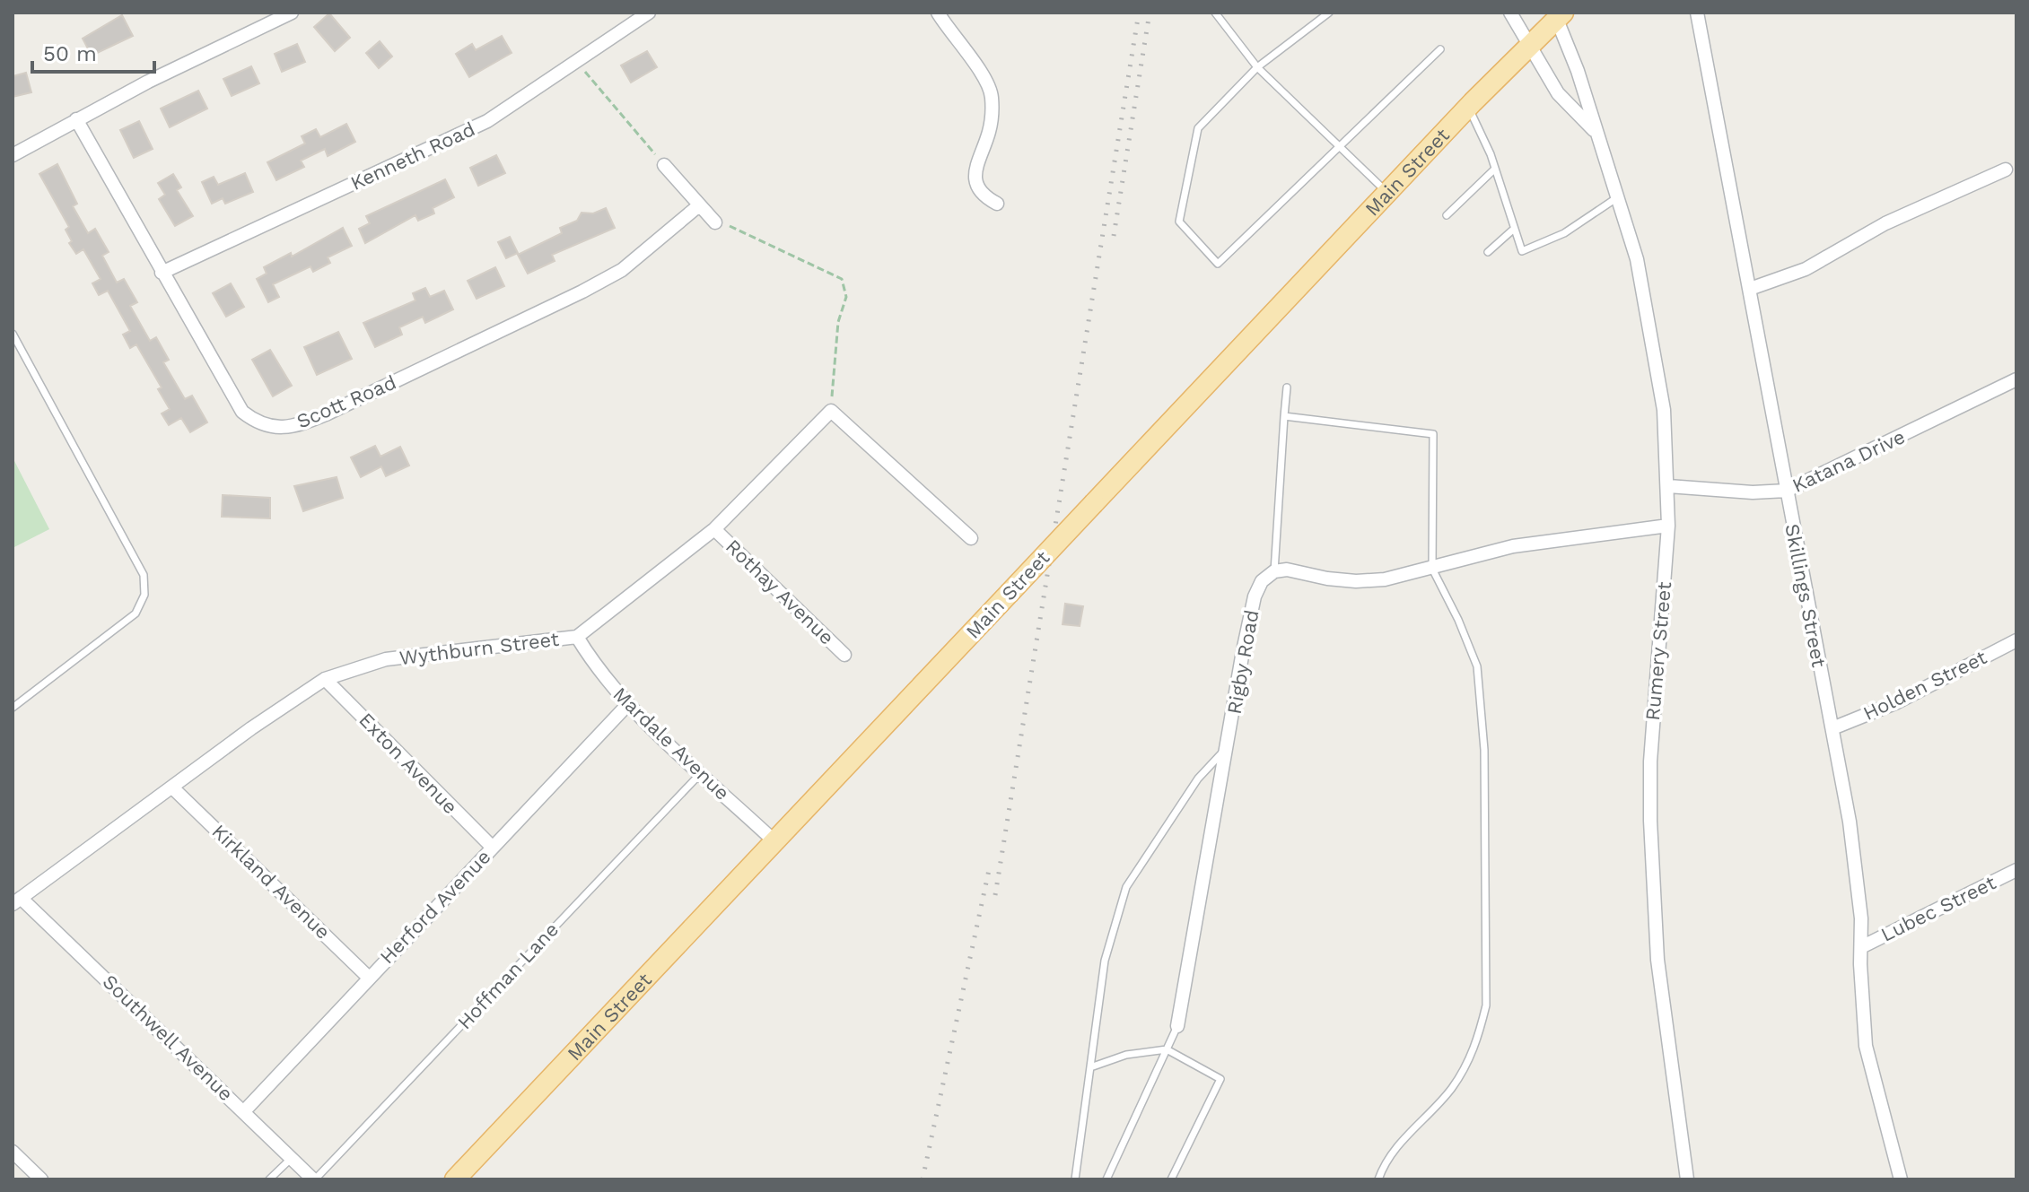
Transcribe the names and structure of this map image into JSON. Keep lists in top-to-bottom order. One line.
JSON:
{"streets":{"main road":["Main Street"],"street":["Kenneth Road","Scott Road","Katana Drive","Rothay Avenue","Skillings Street","Wythburn Street","Rumery Street","Rigby Road","Holden Street","Mardale Avenue","Exton Avenue","Kirkland Avenue","Herford Avenue","Lubec Street","Southwell Avenue"],"lane":["Hoffman Lane"]},"crossings":[["Kenneth Road","Scott Road"],["Main Street","Rumery Street"],["Main Street","Mardale Avenue"],["Katana Drive","Skillings Street"],["Katana Drive","Rumery Street"],["Rothay Avenue","Wythburn Street"],["Skillings Street","Holden Street"],["Skillings Street","Lubec Street"],["Wythburn Street","Mardale Avenue"],["Wythburn Street","Exton Avenue"],["Wythburn Street","Kirkland Avenue"],["Wythburn Street","Southwell Avenue"],["Mardale Avenue","Herford Avenue"],["Mardale Avenue","Hoffman Lane"],["Exton Avenue","Herford Avenue"],["Kirkland Avenue","Herford Avenue"],["Herford Avenue","Southwell Avenue"],["Hoffman Lane","Southwell Avenue"]],"scale_bar":"50 m"}
